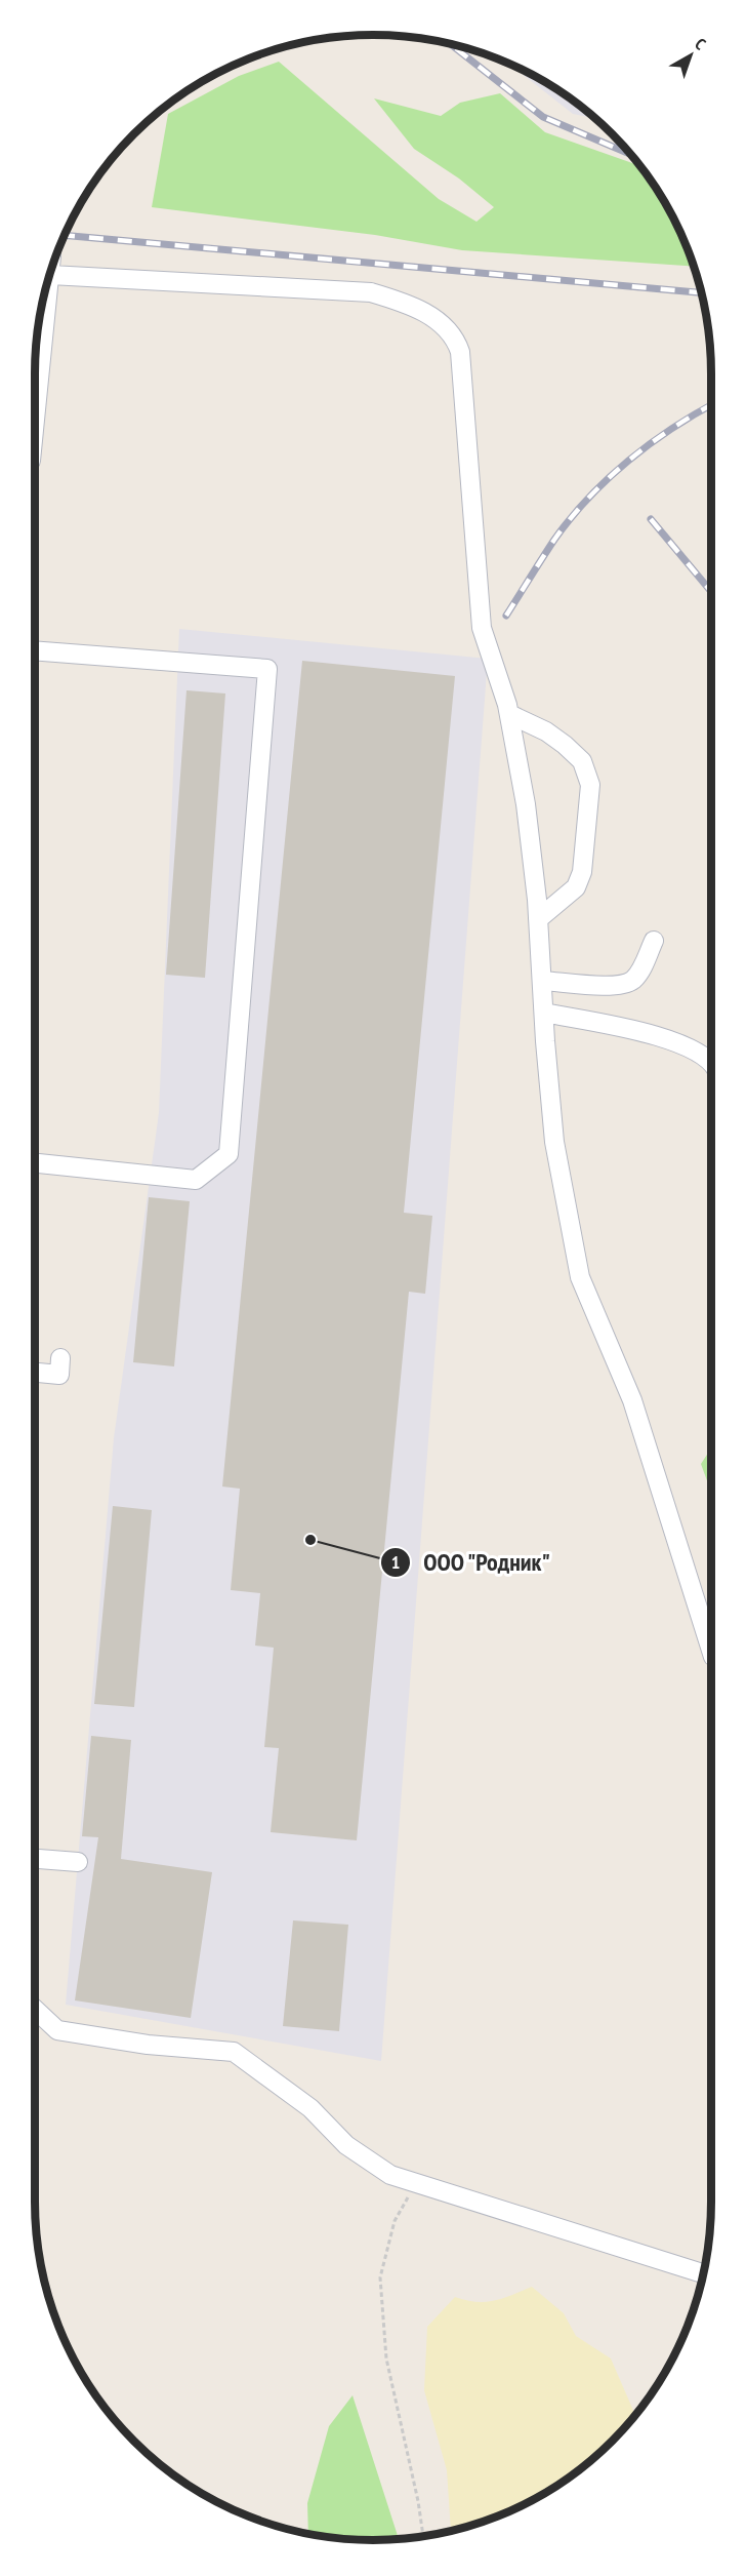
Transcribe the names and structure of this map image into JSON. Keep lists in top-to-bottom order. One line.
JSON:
{"places":["ООО \"Родник\""],"north":"top right"}
